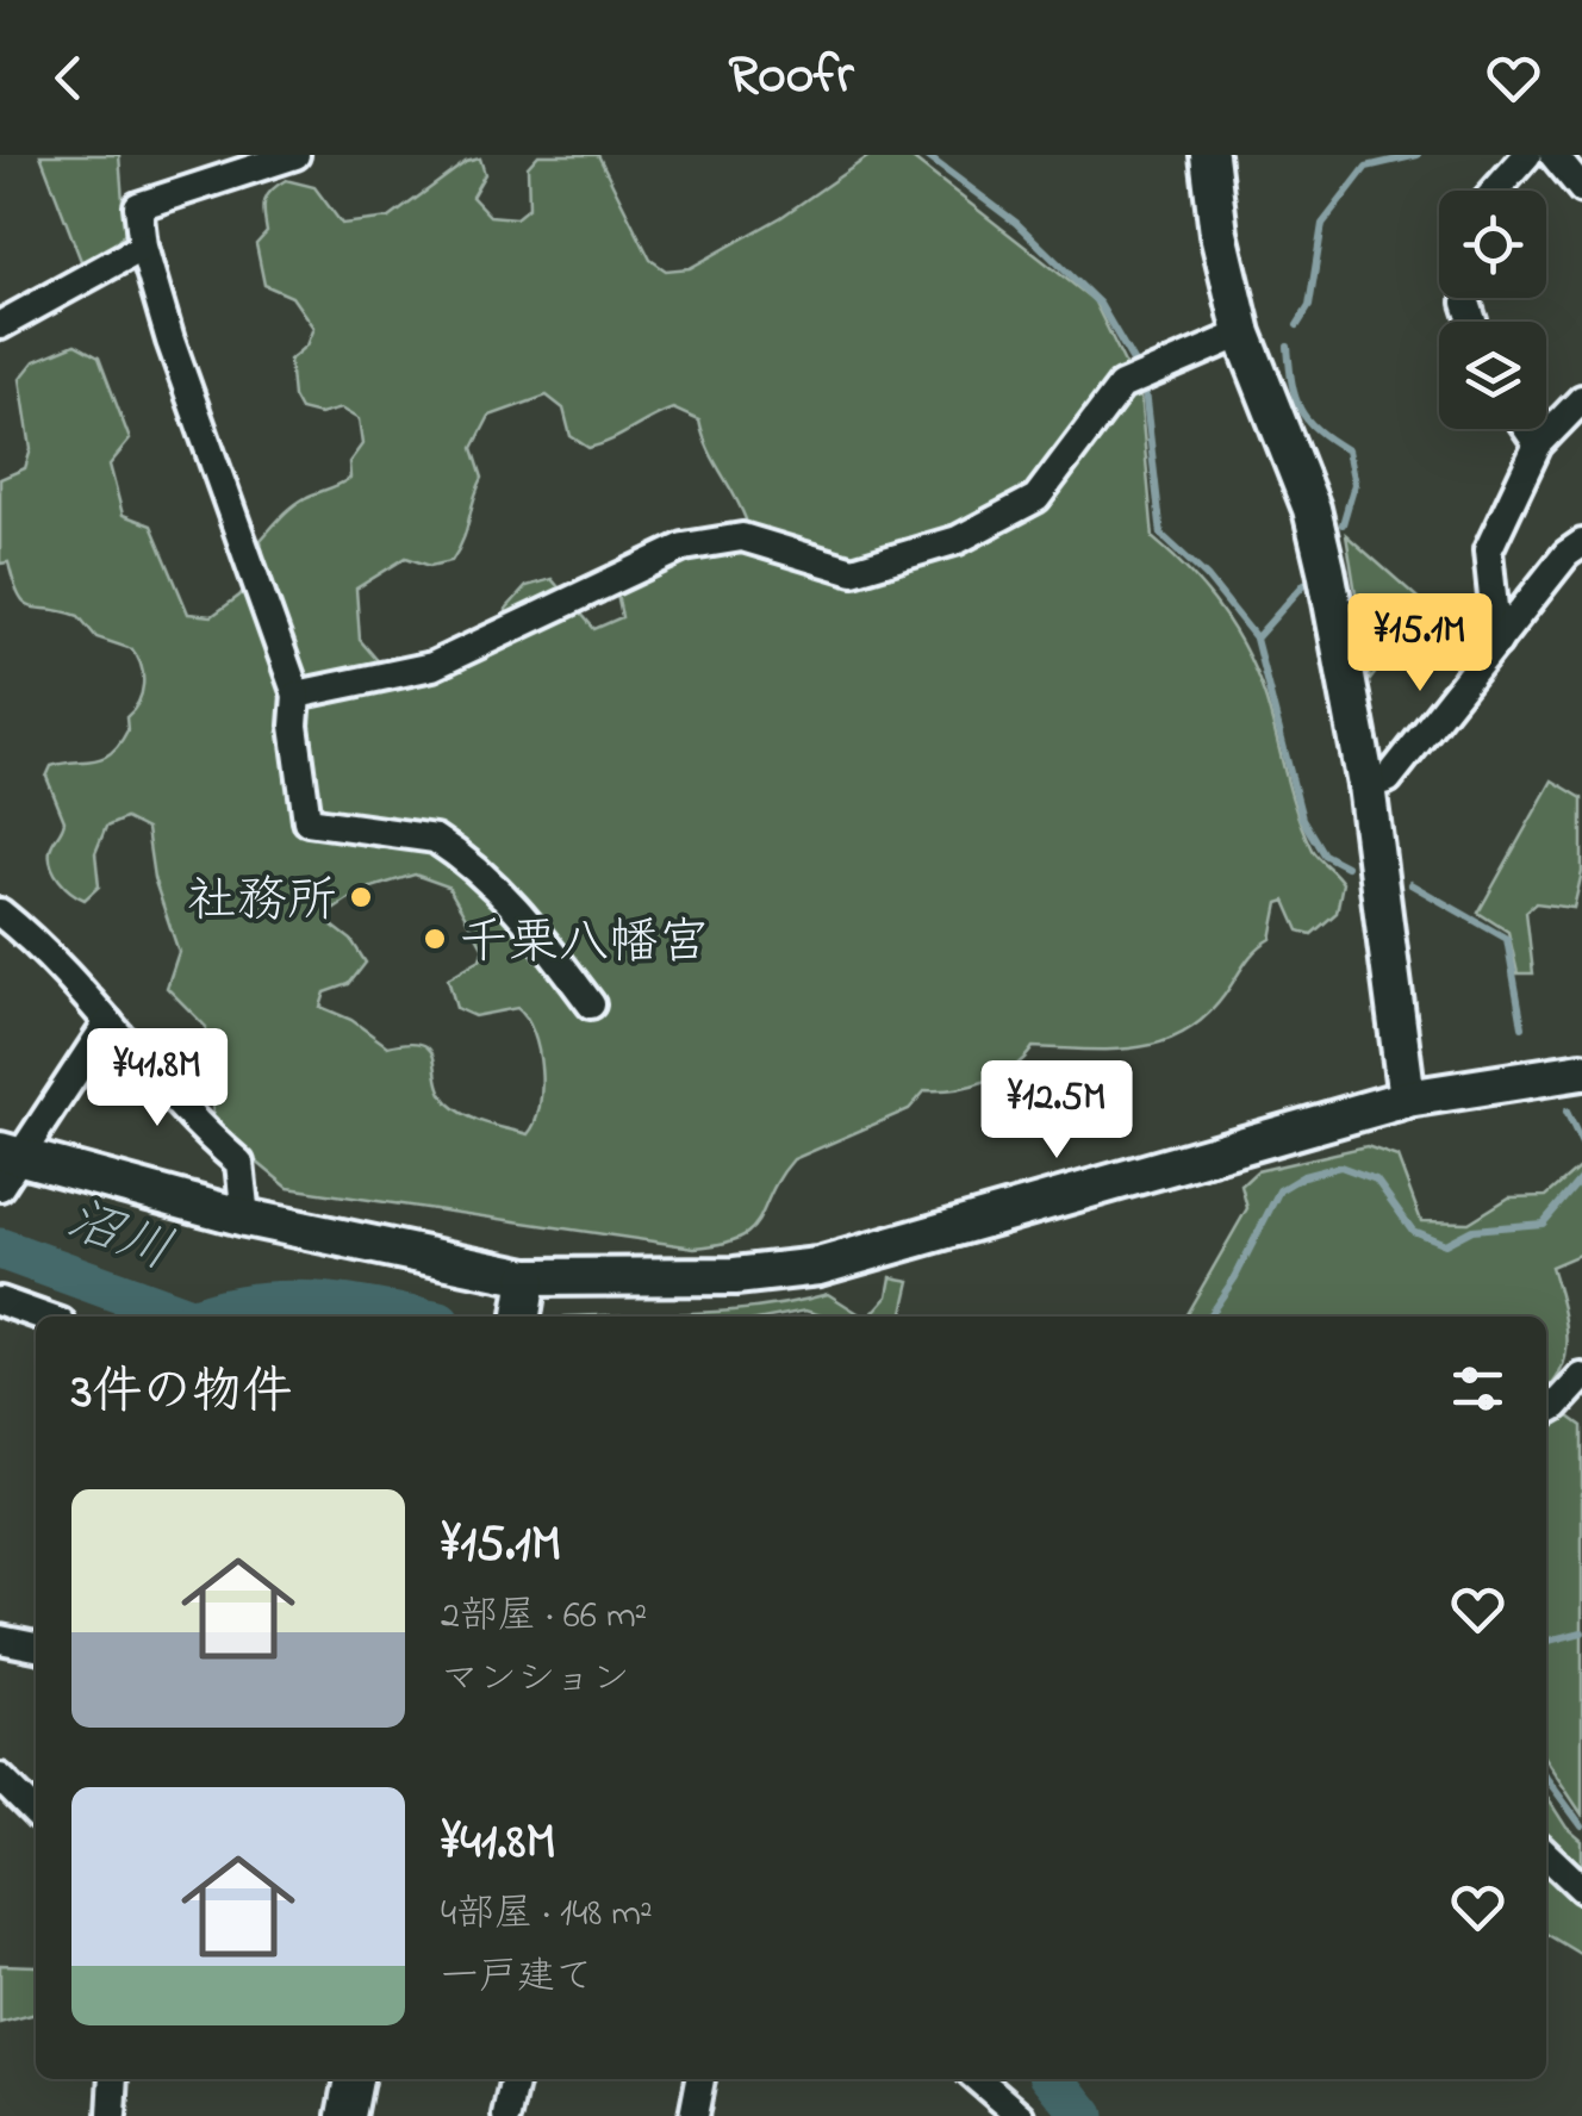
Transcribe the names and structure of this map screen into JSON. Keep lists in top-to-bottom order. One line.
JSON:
{"water":["沼川"],"places":["社務所","千栗八幡宮"],"page":{"header":"Roofr","price":["¥15.1M","¥41.8M","¥12.5M"],"heading":"3件の物件","list":[{"name":"¥15.1M","note":"2部屋 · 66 m² · マンション"},{"name":"¥41.8M","note":"4部屋 · 148 m² · 一戸建て"}]}}
